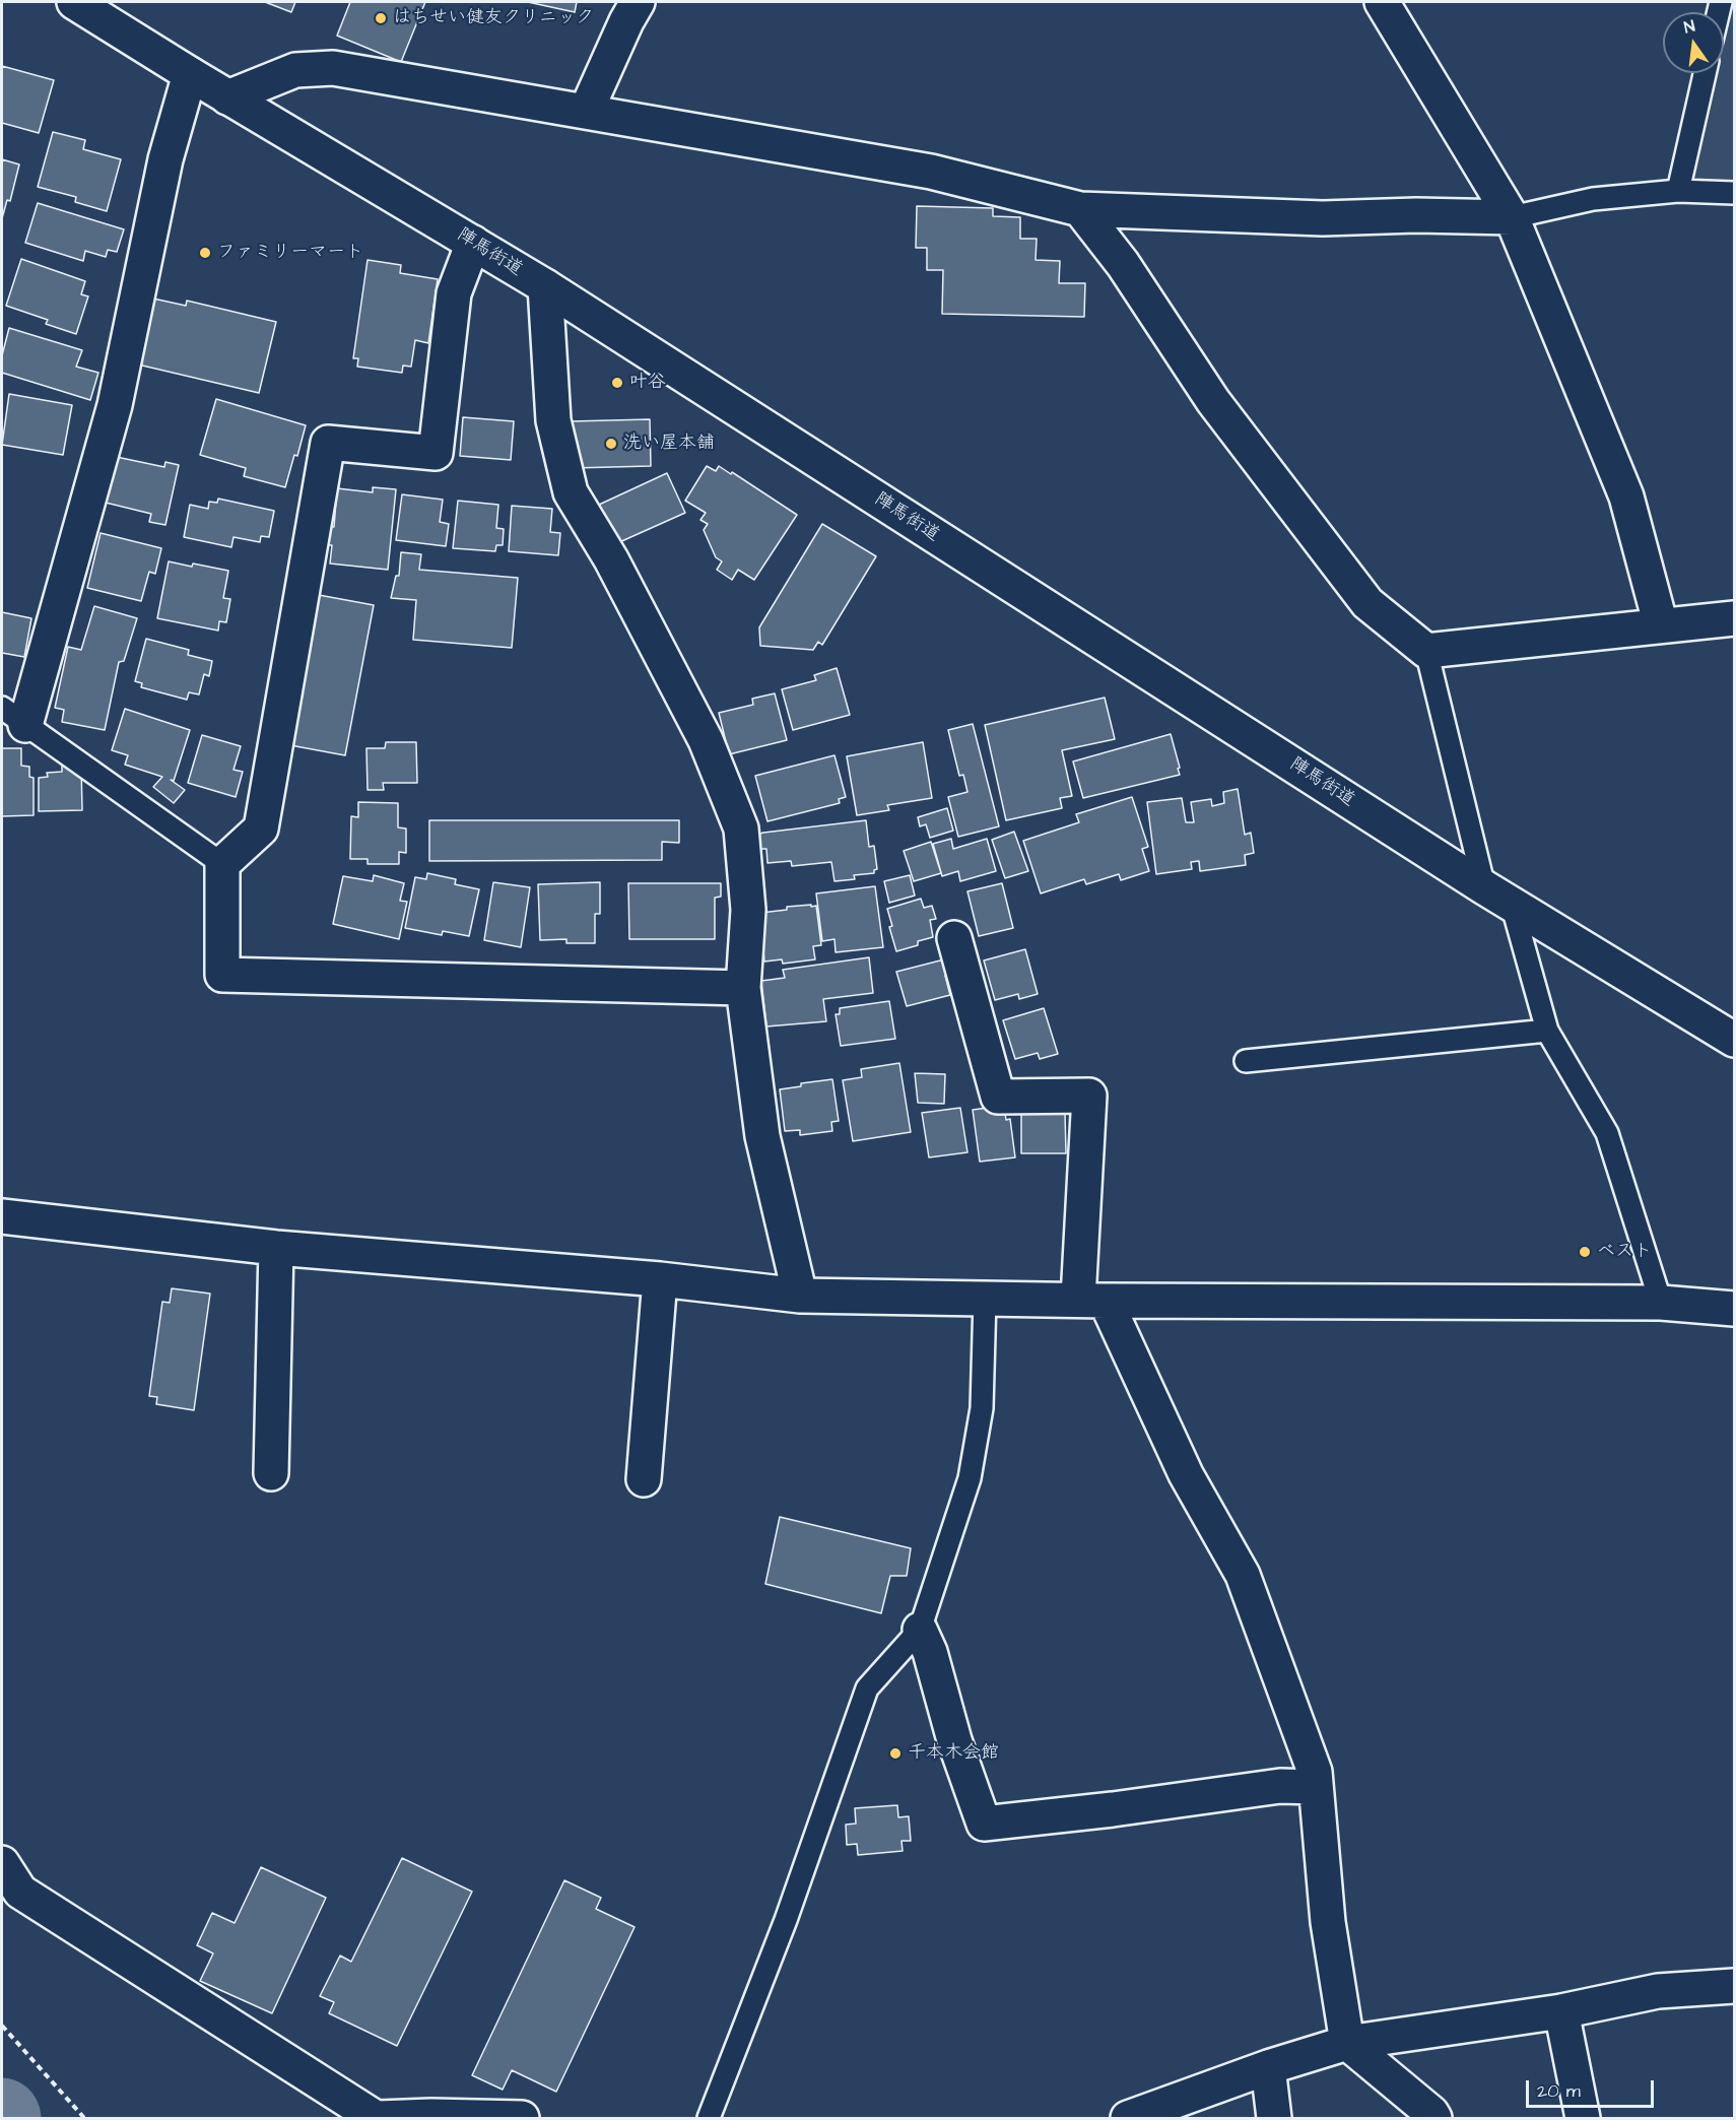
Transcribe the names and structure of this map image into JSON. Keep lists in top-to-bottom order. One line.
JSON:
{"streets":{"street":["陣馬街道"]},"places":["はちせい健友クリニック","ファミリーマート","叶谷","洗い屋本舗","ベスト","千本木会館"],"scale_bar":"20 m","north":"top"}
